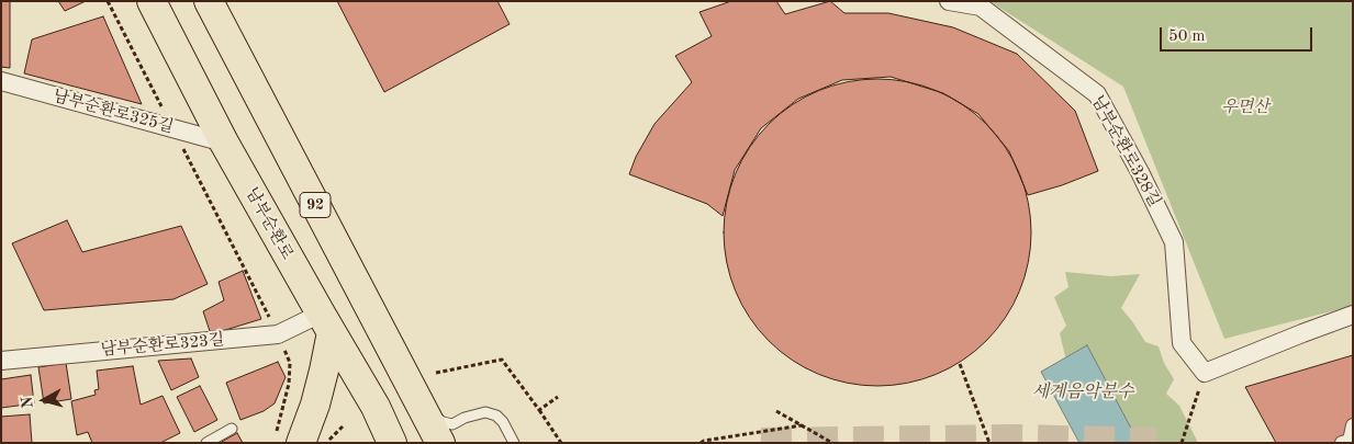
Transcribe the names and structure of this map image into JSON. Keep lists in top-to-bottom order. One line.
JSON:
{"streets":{"main road":["92","남부순환로"],"street":["남부순환로325길","남부순환로328길","남부순환로323길"]},"crossings":[["남부순환로325길","남부순환로"],["남부순환로","남부순환로323길"]],"water":["세계음악분수"],"parks":["우면산"],"scale_bar":"50 m","north":"left"}
